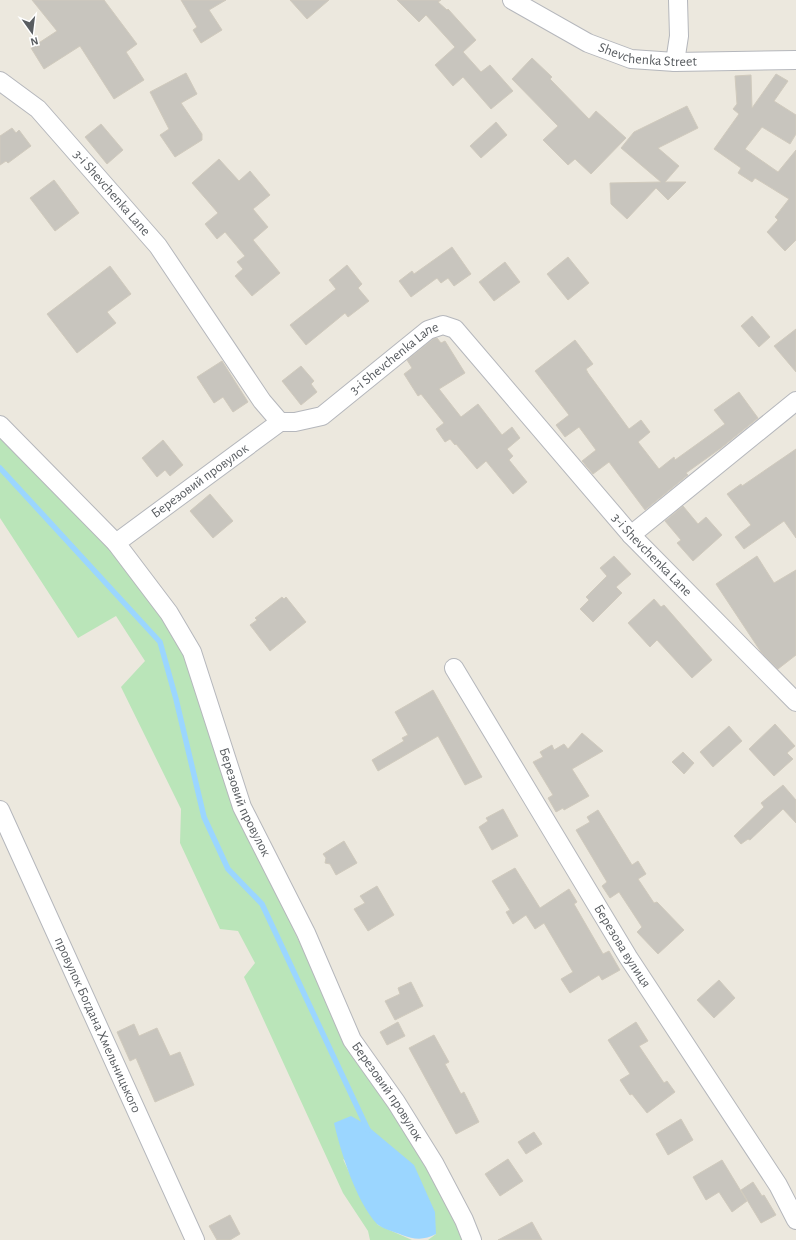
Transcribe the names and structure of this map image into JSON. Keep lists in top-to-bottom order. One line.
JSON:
{"streets":{"street":["Shevchenka Street","3-i Shevchenka Lane","Березовий провулок","Березова вулиця","провулок Богдана Хмельницького"]},"crossings":[["3-i Shevchenka Lane","Березовий провулок"]],"north":"bottom"}
